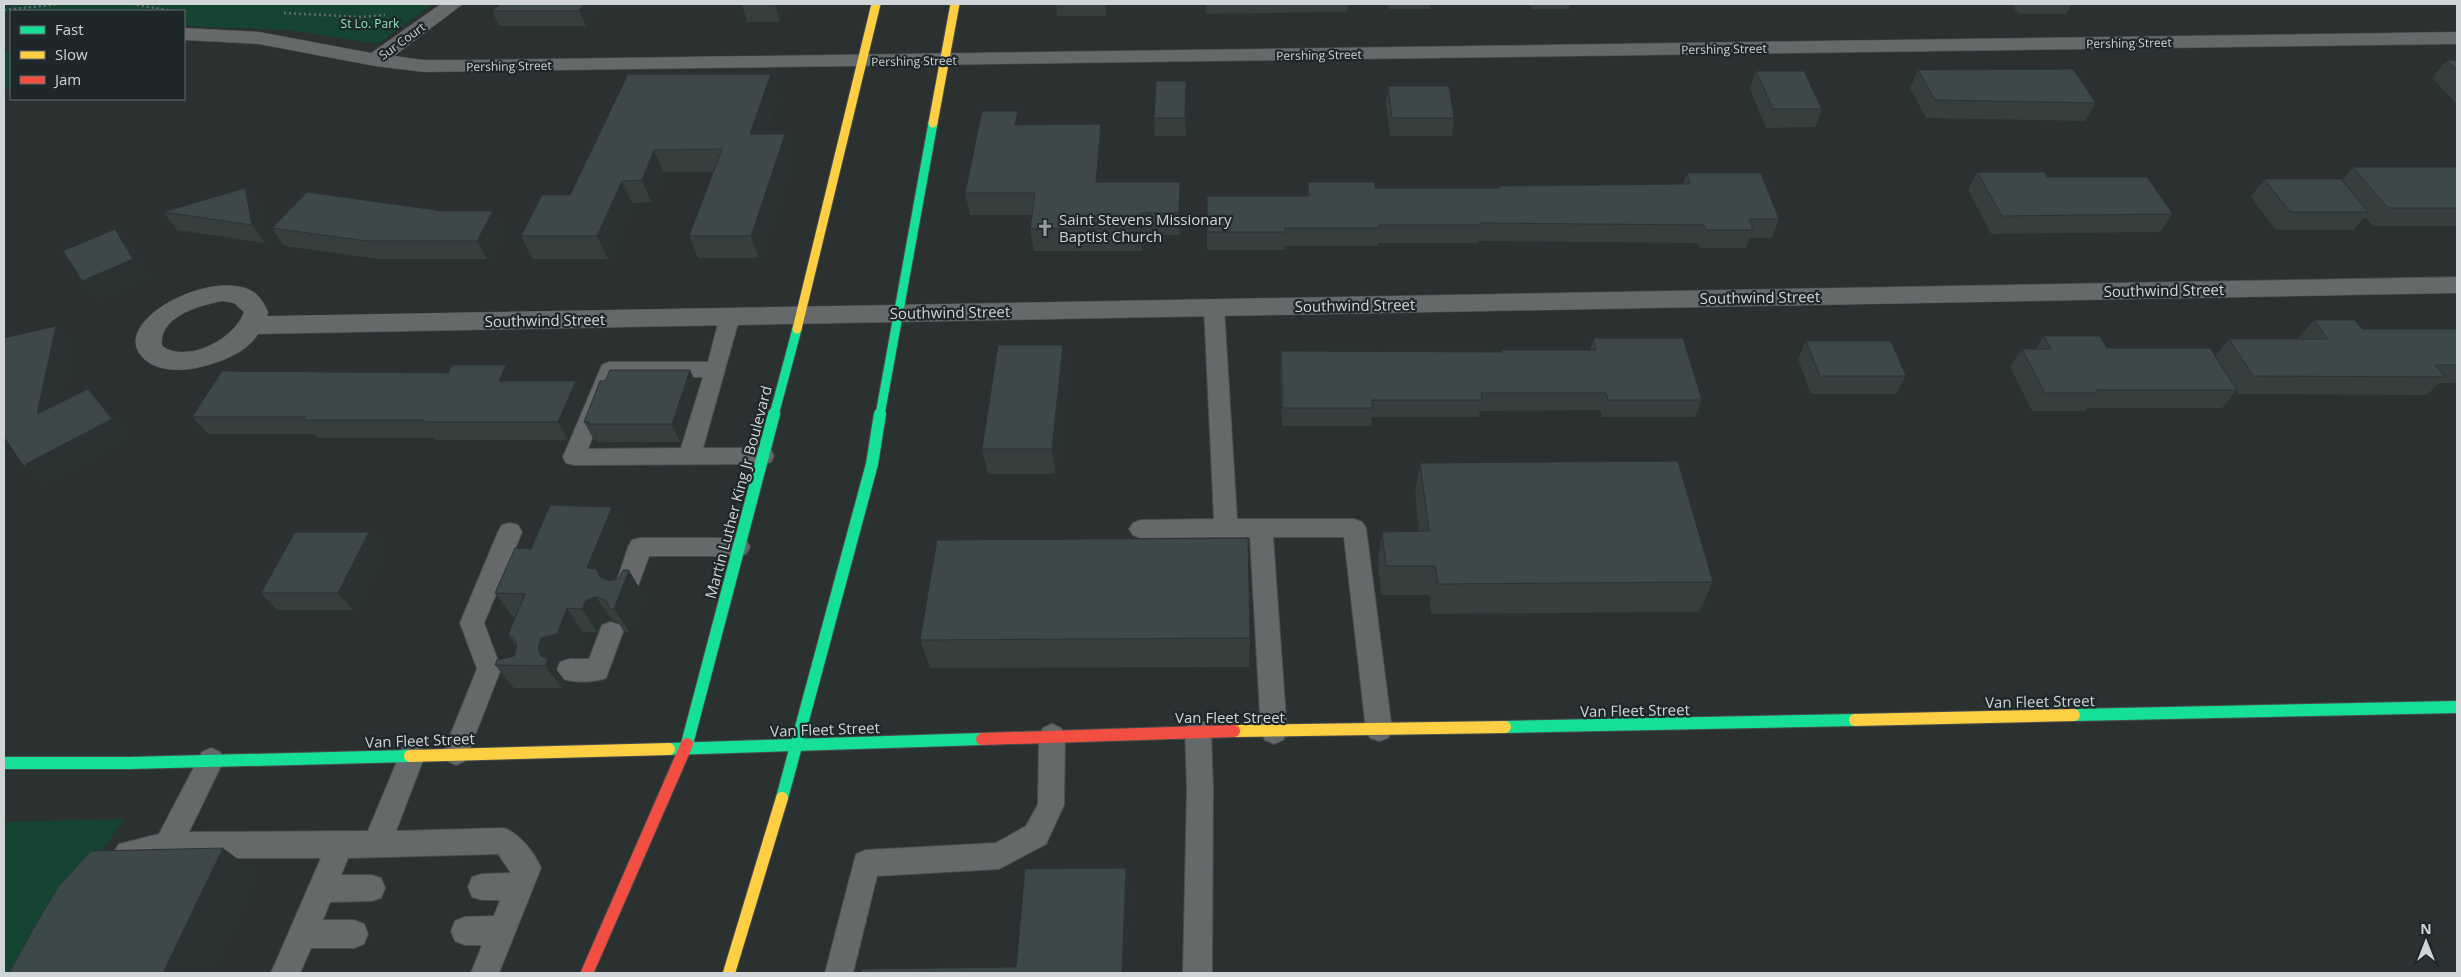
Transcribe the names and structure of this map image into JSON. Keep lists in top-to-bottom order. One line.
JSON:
{"streets":{"main road":["Martin Luther King Jr Boulevard","Van Fleet Street"],"street":["Sur Court","Pershing Street","Southwind Street"]},"crossings":[["Sur Court","Pershing Street"],["Pershing Street","Martin Luther King Jr Boulevard"],["Southwind Street","Martin Luther King Jr Boulevard"],["Martin Luther King Jr Boulevard","Van Fleet Street"]],"parks":["St Lo. Park"],"places":{"church":["Saint Stevens Missionary Baptist Church"]},"legend":["Fast","Slow","Jam"],"north":"top"}
